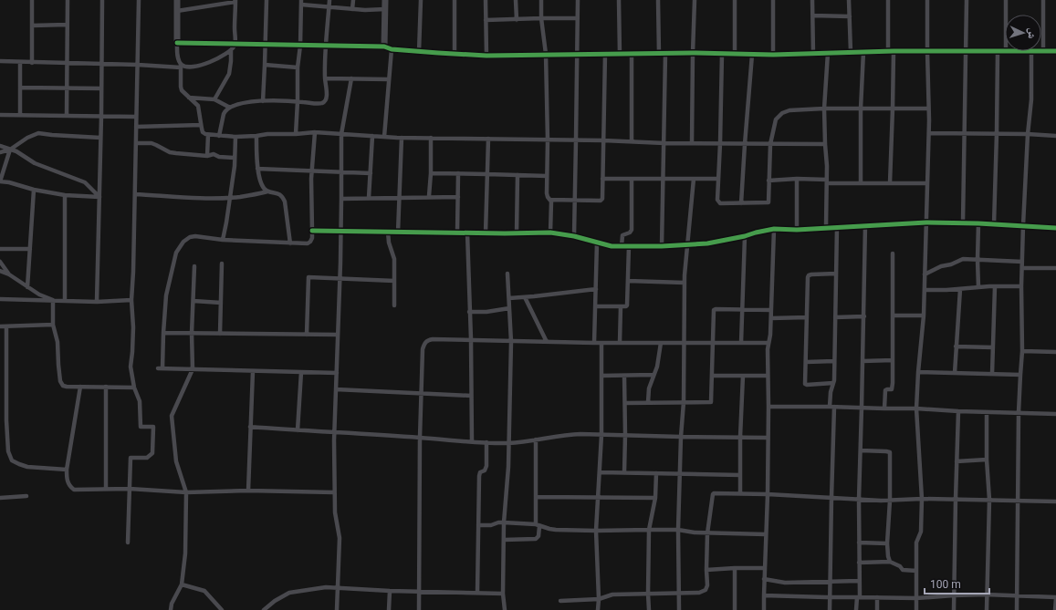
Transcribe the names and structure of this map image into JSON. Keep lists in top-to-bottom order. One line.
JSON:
{"scale_bar":"100 m","north":"right"}
